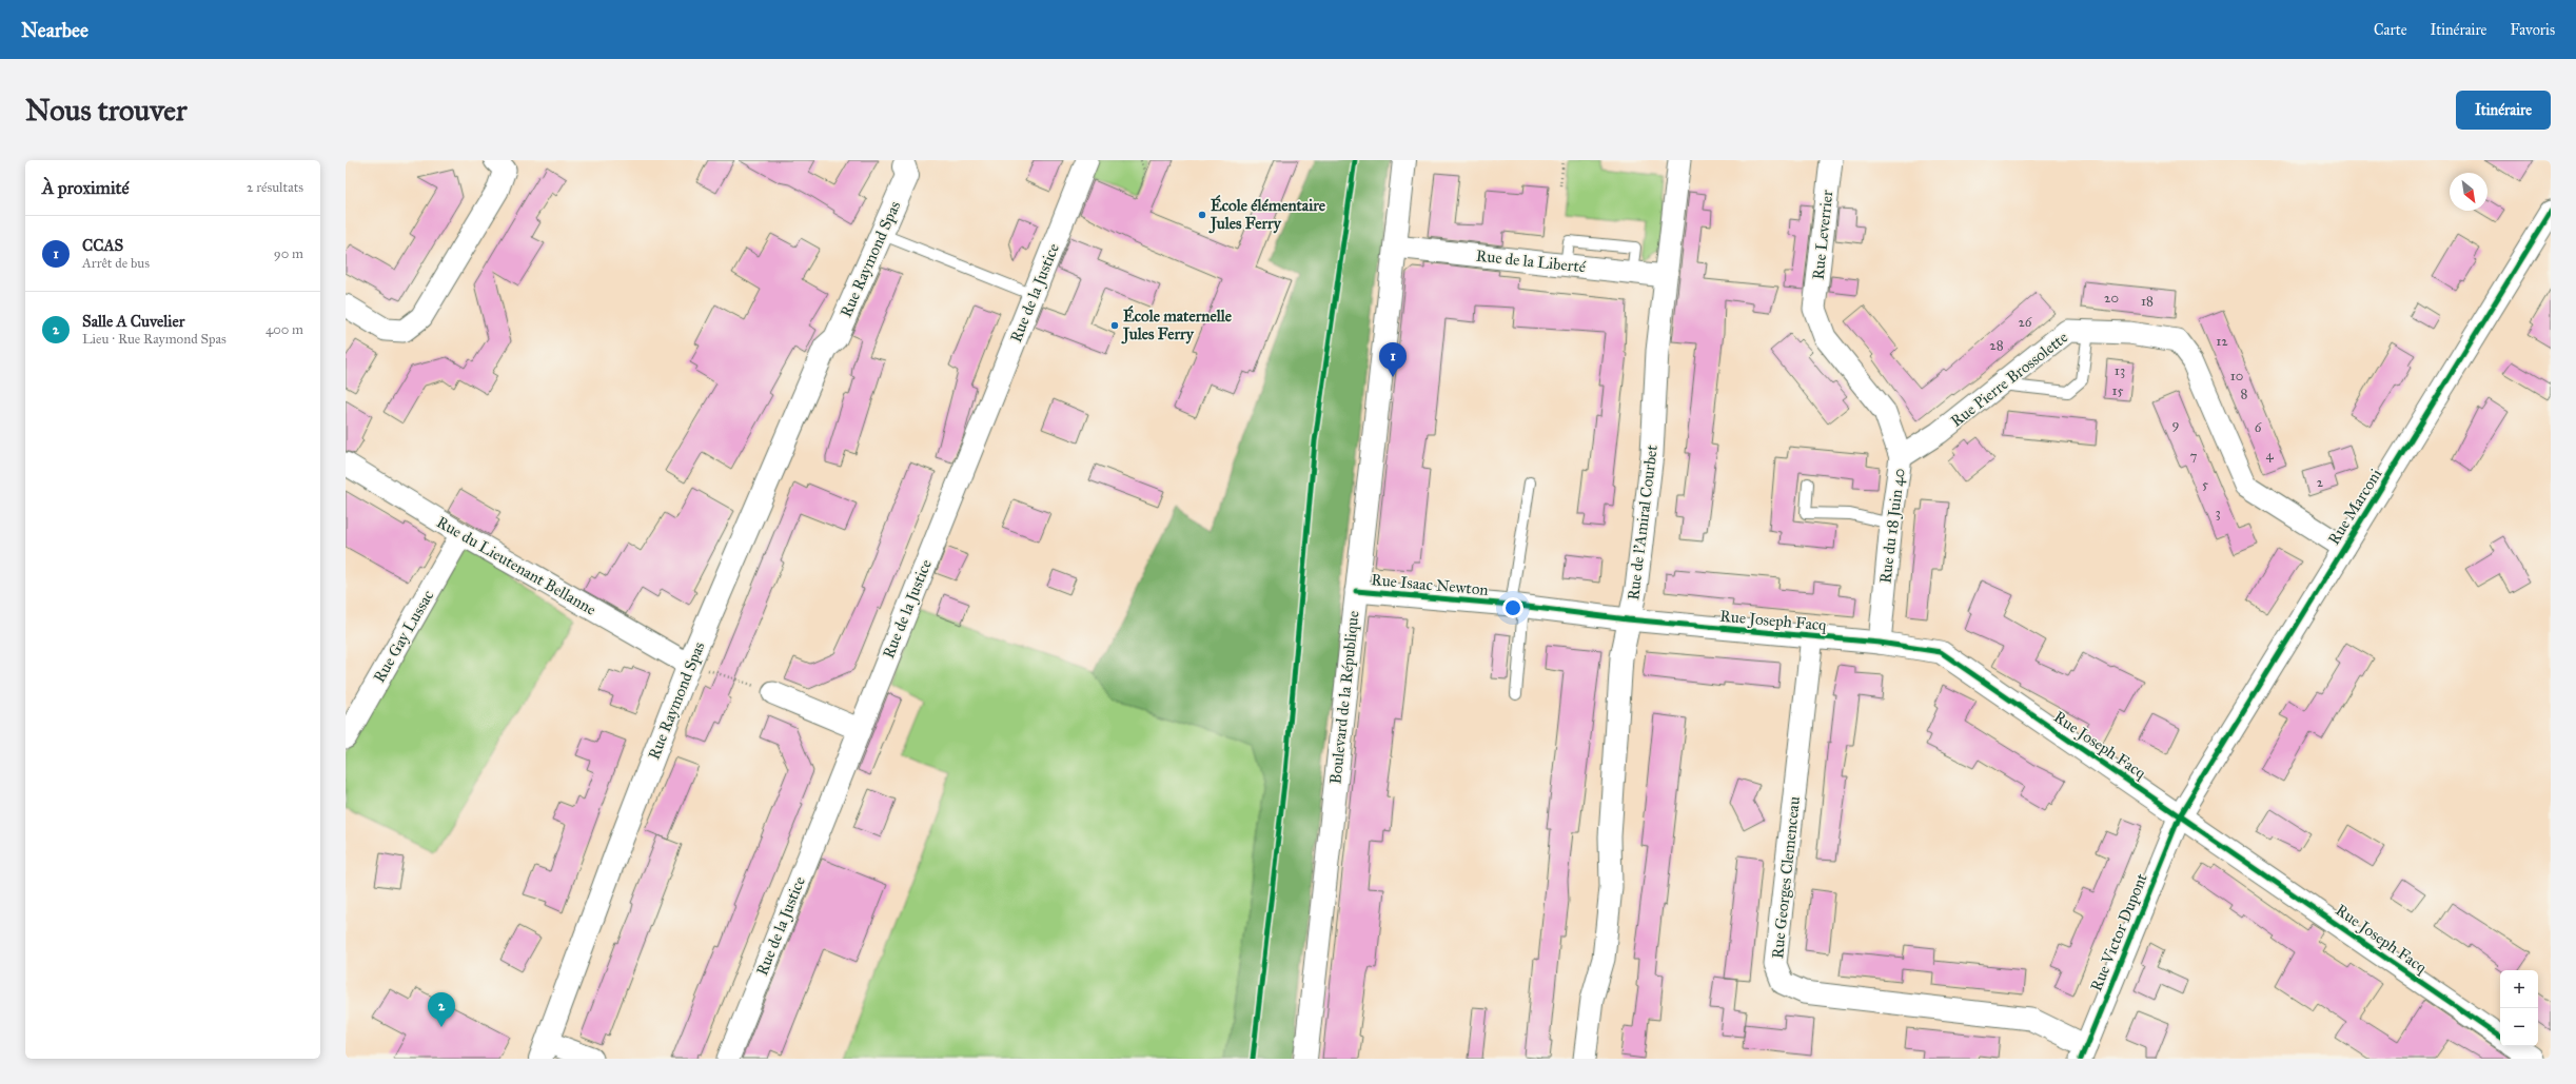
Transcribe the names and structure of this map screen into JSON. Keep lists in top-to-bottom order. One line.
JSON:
{"streets":{"street":["Rue Leverrier","Rue Raymond Spas","Rue de la Liberté","Rue de la Justice","Rue Pierre Brossolette","Rue Marconi","Rue de l'Amiral Courbet","Rue du 18 Juin 40","Rue du Lieutenant Bellanne","Rue Isaac Newton","Rue Joseph Facq","Rue Gay Lussac","Boulevard de la République","Rue Georges Clemenceau","Rue Victor Dupont"]},"crossings":[["Rue Leverrier","Rue du 18 Juin 40"],["Rue Raymond Spas","Rue du Lieutenant Bellanne"],["Rue de la Liberté","Rue de l'Amiral Courbet"],["Rue de la Liberté","Boulevard de la République"],["Rue Pierre Brossolette","Rue Marconi"],["Rue Pierre Brossolette","Rue du 18 Juin 40"],["Rue Marconi","Rue Joseph Facq"],["Rue Marconi","Rue Victor Dupont"],["Rue de l'Amiral Courbet","Rue Isaac Newton"],["Rue de l'Amiral Courbet","Rue Joseph Facq"],["Rue du 18 Juin 40","Rue Joseph Facq"],["Rue du Lieutenant Bellanne","Rue Gay Lussac"],["Rue Isaac Newton","Rue Joseph Facq"],["Rue Isaac Newton","Boulevard de la République"],["Rue Joseph Facq","Rue Georges Clemenceau"],["Rue Joseph Facq","Rue Victor Dupont"],["Rue Georges Clemenceau","Rue Victor Dupont"]],"places":["École élémentaire Jules Ferry","École maternelle Jules Ferry"],"house_numbers":["20","18","26","12","28","13","10","15","8","9","6","4","7","2","5","3"],"north":"bottom right","page":{"header":"Nearbee","nav":["Carte","Itinéraire","Favoris"],"buttons":"Itinéraire","title":"Nous trouver","heading":["À proximité","2 résultats"],"list":[{"mark":"1","name":"CCAS","note":"Arrêt de bus","value":"90 m"},{"mark":"2","name":"Salle A Cuvelier","note":"Lieu · Rue Raymond Spas","value":"400 m"}],"pins":["1","2"],"map_buttons":["+","−"]}}
